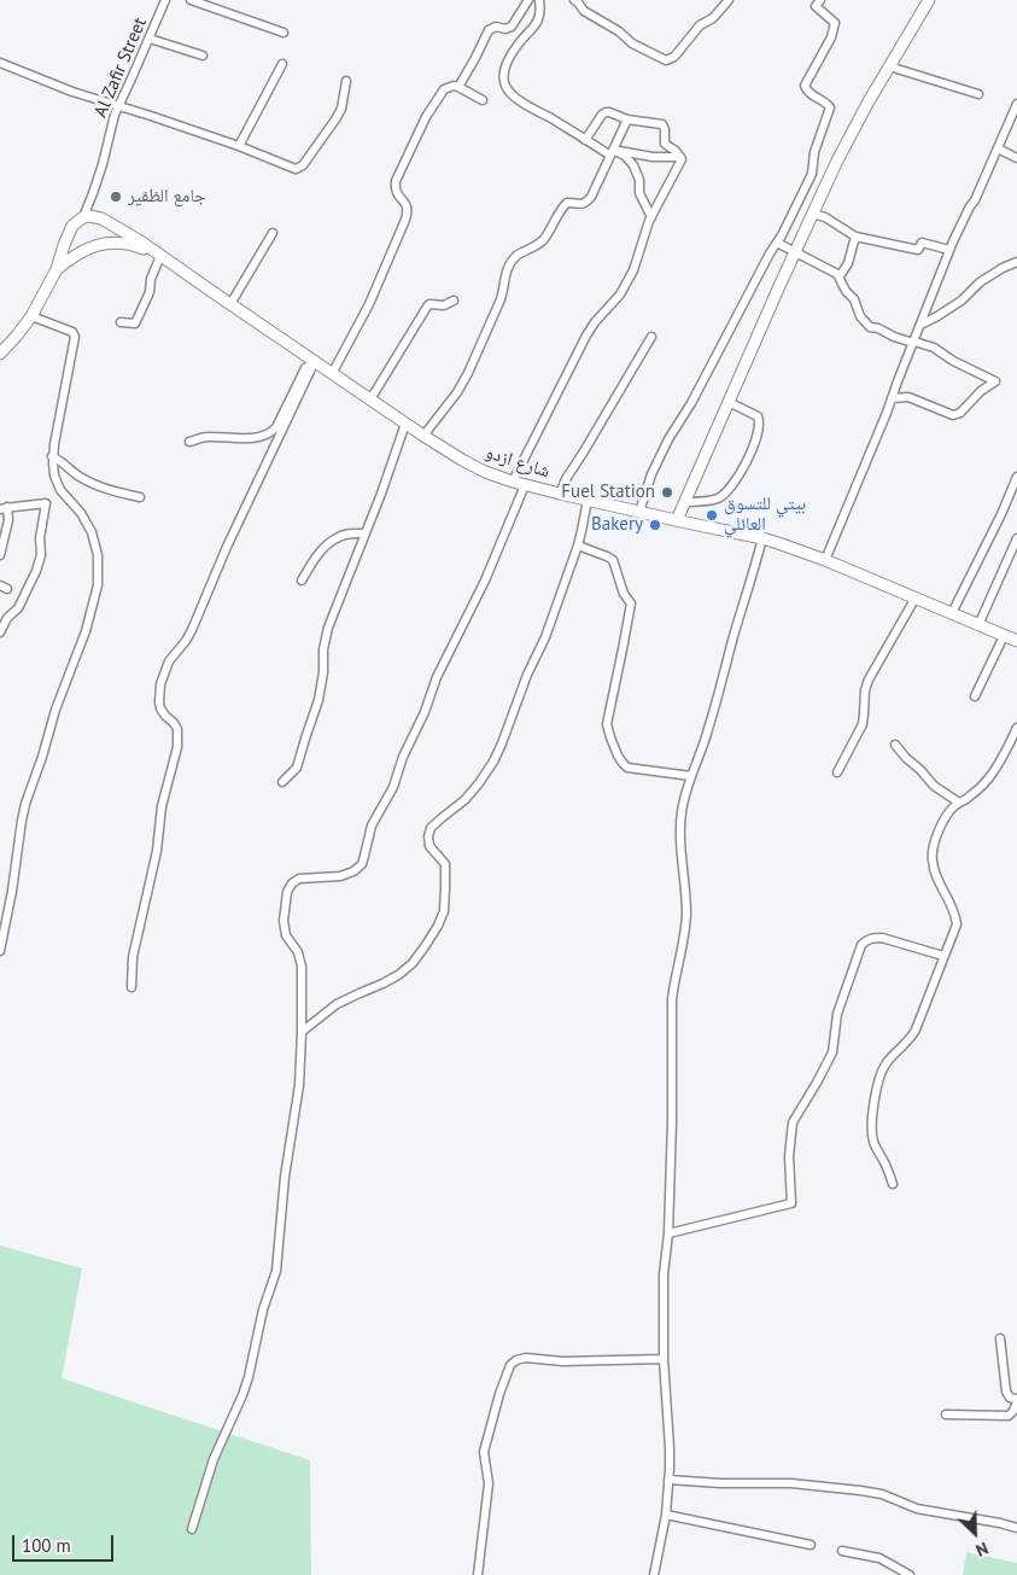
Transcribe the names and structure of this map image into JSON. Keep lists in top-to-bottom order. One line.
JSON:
{"streets":{"street":["Al Zafir Street","شارع ازدو"]},"crossings":[["Al Zafir Street","شارع ازدو"]],"places":["جامع الظفير","Fuel Station","بيتي للتسوق العائلي","Bakery"],"scale_bar":"100 m","north":"bottom right"}
